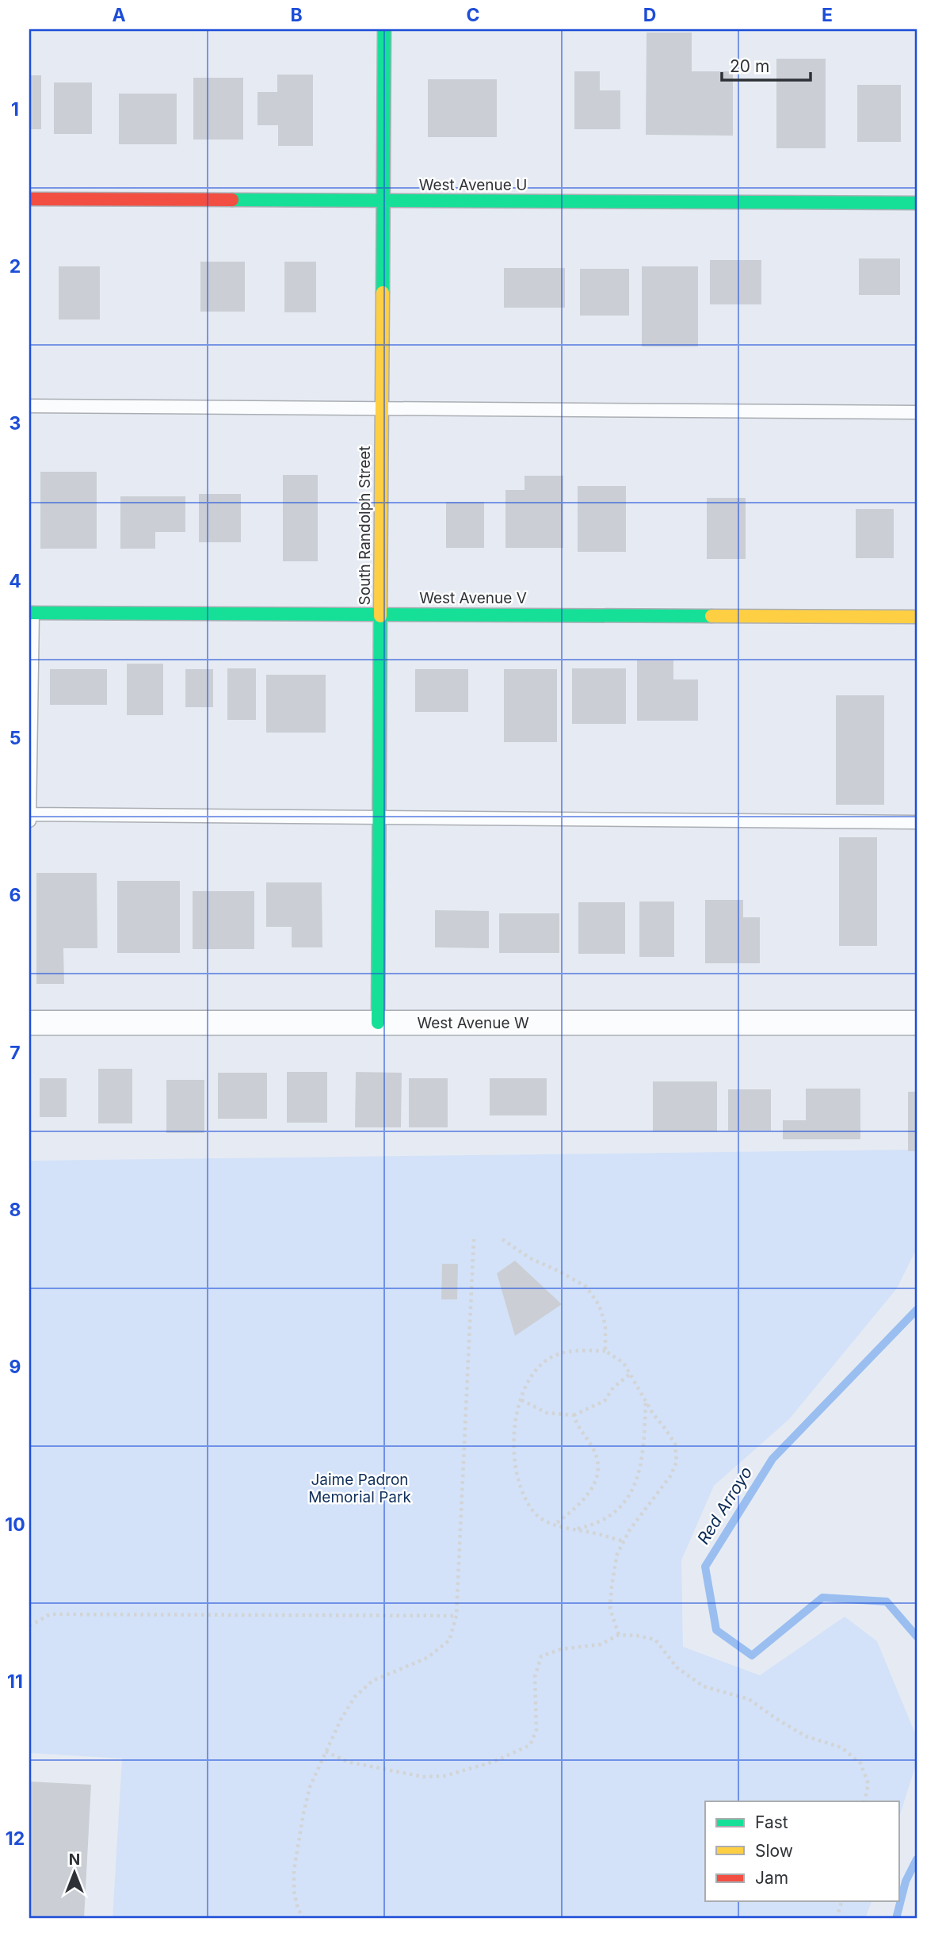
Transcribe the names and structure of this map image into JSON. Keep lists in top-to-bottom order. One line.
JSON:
{"streets":{"street":["West Avenue U","South Randolph Street","West Avenue V","West Avenue W"]},"crossings":[["West Avenue U","South Randolph Street"],["South Randolph Street","West Avenue V"],["South Randolph Street","West Avenue W"]],"water":["Red Arroyo"],"parks":["Jaime Padron Memorial Park"],"legend":["Fast","Slow","Jam"],"scale_bar":"20 m","north":"top","grid":{"columns":["A","B","C","D","E"],"rows":["1","2","3","4","5","6","7","8","9","10","11","12"]}}
